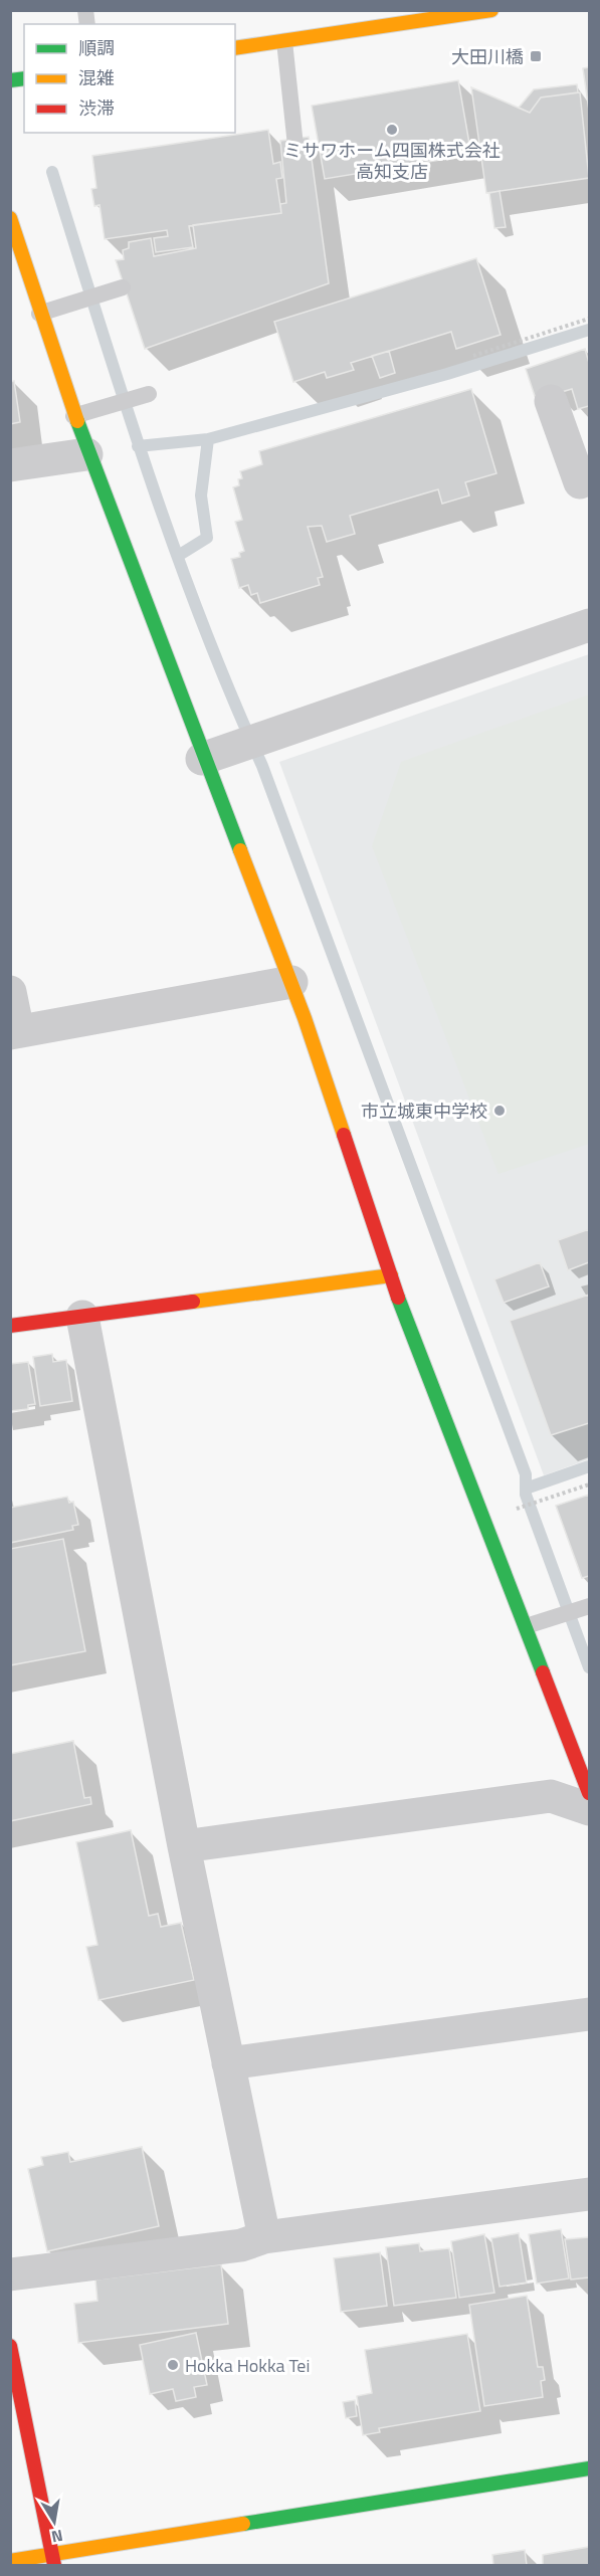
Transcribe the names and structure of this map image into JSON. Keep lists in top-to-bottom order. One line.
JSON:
{"places":{"transit":["大田川橋"],"other":["ミサワホーム四国株式会社 高知支店","市立城東中学校","Hokka Hokka Tei"]},"legend":["順調","混雑","渋滞"],"north":"bottom"}
